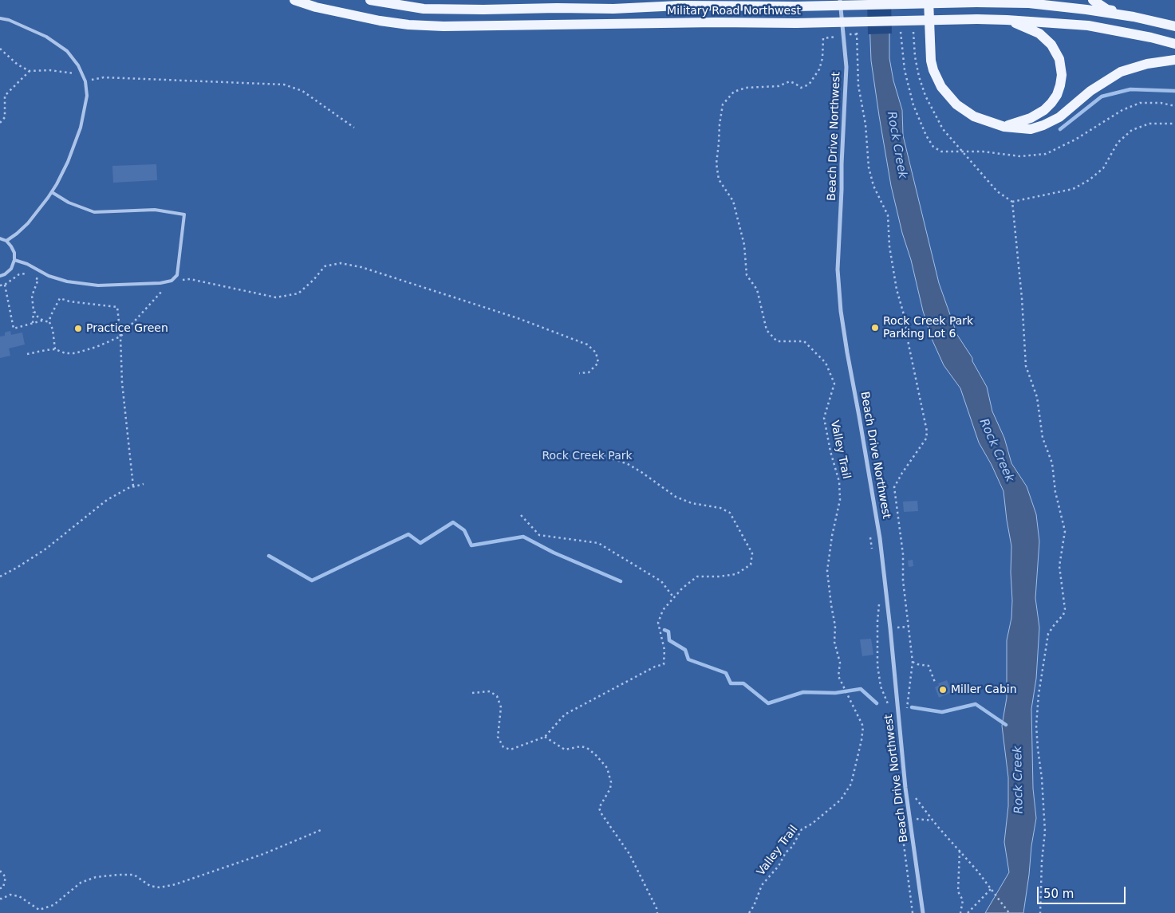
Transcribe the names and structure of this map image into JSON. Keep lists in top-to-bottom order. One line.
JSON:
{"streets":{"main road":["Military Road Northwest"],"street":["Beach Drive Northwest"],"path":["Valley Trail"]},"crossings":[["Beach Drive Northwest","Valley Trail"]],"water":["Rock Creek"],"parks":["Rock Creek Park"],"places":["Rock Creek Park Parking Lot 6","Practice Green","Miller Cabin"],"scale_bar":"50 m"}
